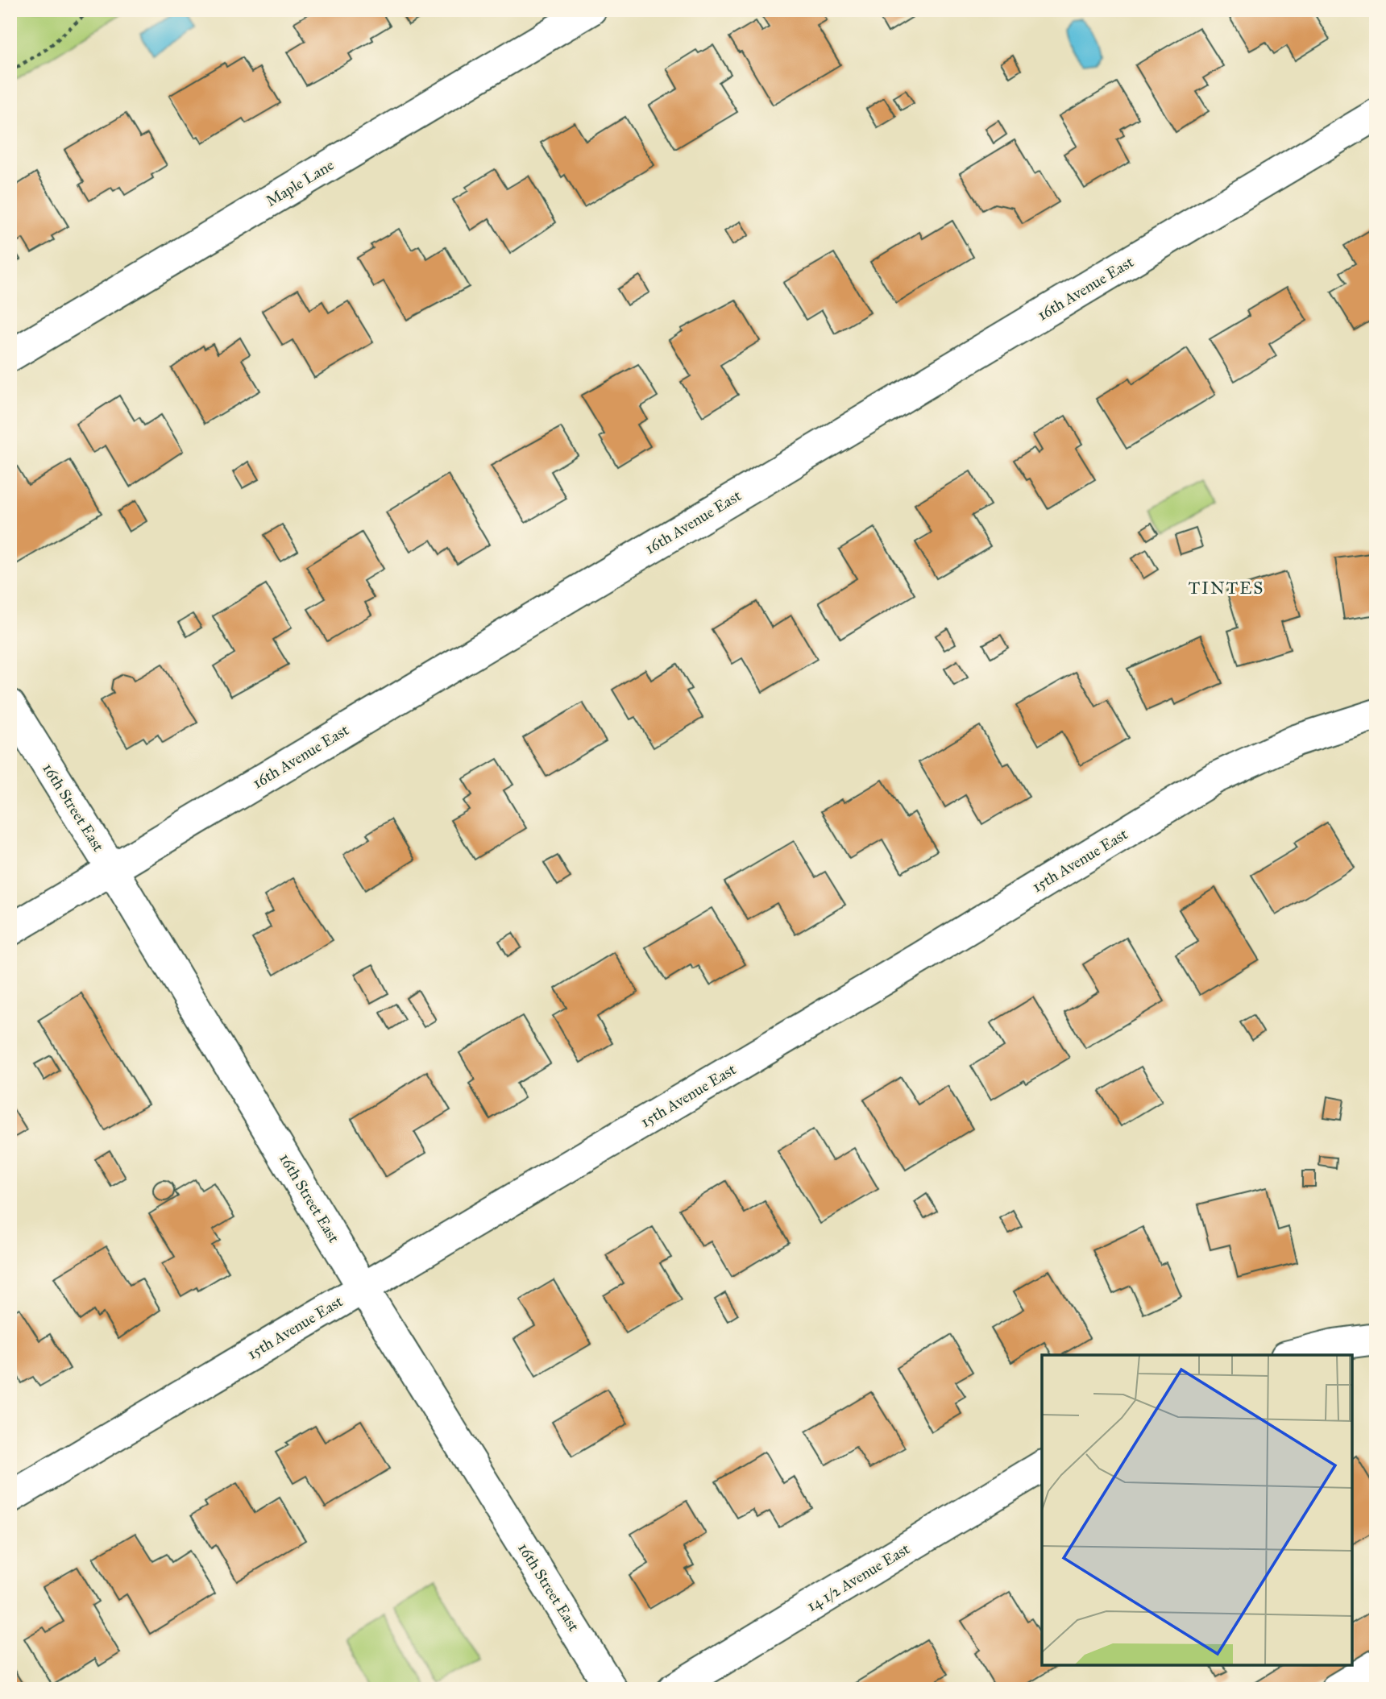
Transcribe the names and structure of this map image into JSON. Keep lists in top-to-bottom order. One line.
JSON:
{"streets":{"street":["Maple Lane","16th Avenue East","16th Street East","15th Avenue East","14 1/2 Avenue East"]},"crossings":[["16th Avenue East","16th Street East"],["16th Street East","15th Avenue East"]],"districts":["TINTES"]}
